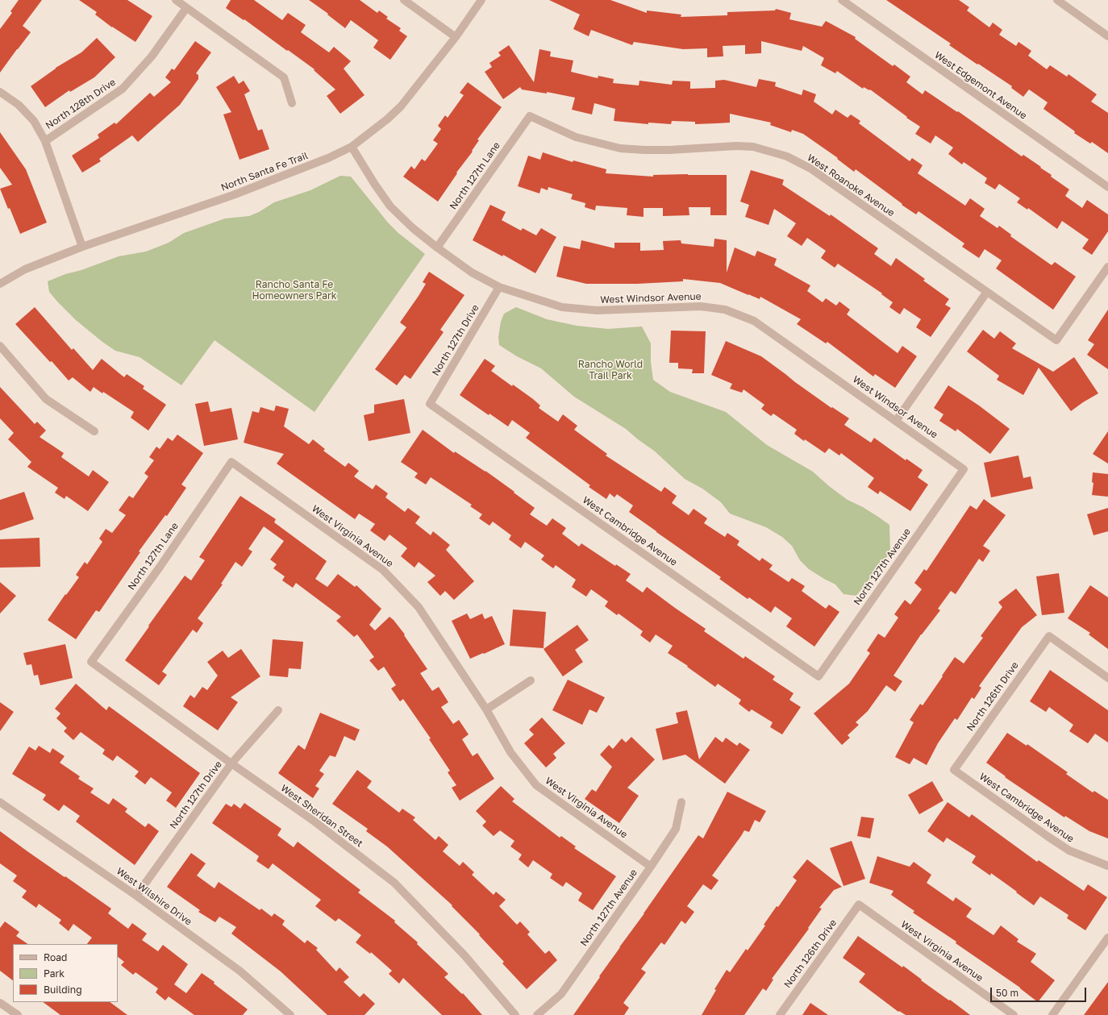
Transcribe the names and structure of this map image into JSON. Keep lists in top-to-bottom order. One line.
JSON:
{"streets":{"street":["West Edgemont Avenue","North 128th Drive","North Santa Fe Trail","North 127th Lane","West Roanoke Avenue","West Windsor Avenue","North 127th Drive","West Cambridge Avenue","West Virginia Avenue","North 127th Avenue","North 126th Drive","West Sheridan Street","West Wilshire Drive"]},"crossings":[["North Santa Fe Trail","West Windsor Avenue"],["North 127th Lane","West Roanoke Avenue"],["North 127th Lane","West Windsor Avenue"],["North 127th Lane","West Virginia Avenue"],["North 127th Lane","West Sheridan Street"],["West Windsor Avenue","North 127th Drive"],["West Windsor Avenue","North 127th Avenue"],["North 127th Drive","West Cambridge Avenue"],["North 127th Drive","West Sheridan Street"],["North 127th Drive","West Wilshire Drive"],["West Cambridge Avenue","North 127th Avenue"],["West Cambridge Avenue","North 126th Drive"],["West Virginia Avenue","North 127th Avenue"],["West Virginia Avenue","North 126th Drive"]],"parks":["Rancho Santa Fe Homeowners Park","Rancho World Trail Park"],"legend":["Road","Park","Building"],"scale_bar":"50 m"}
